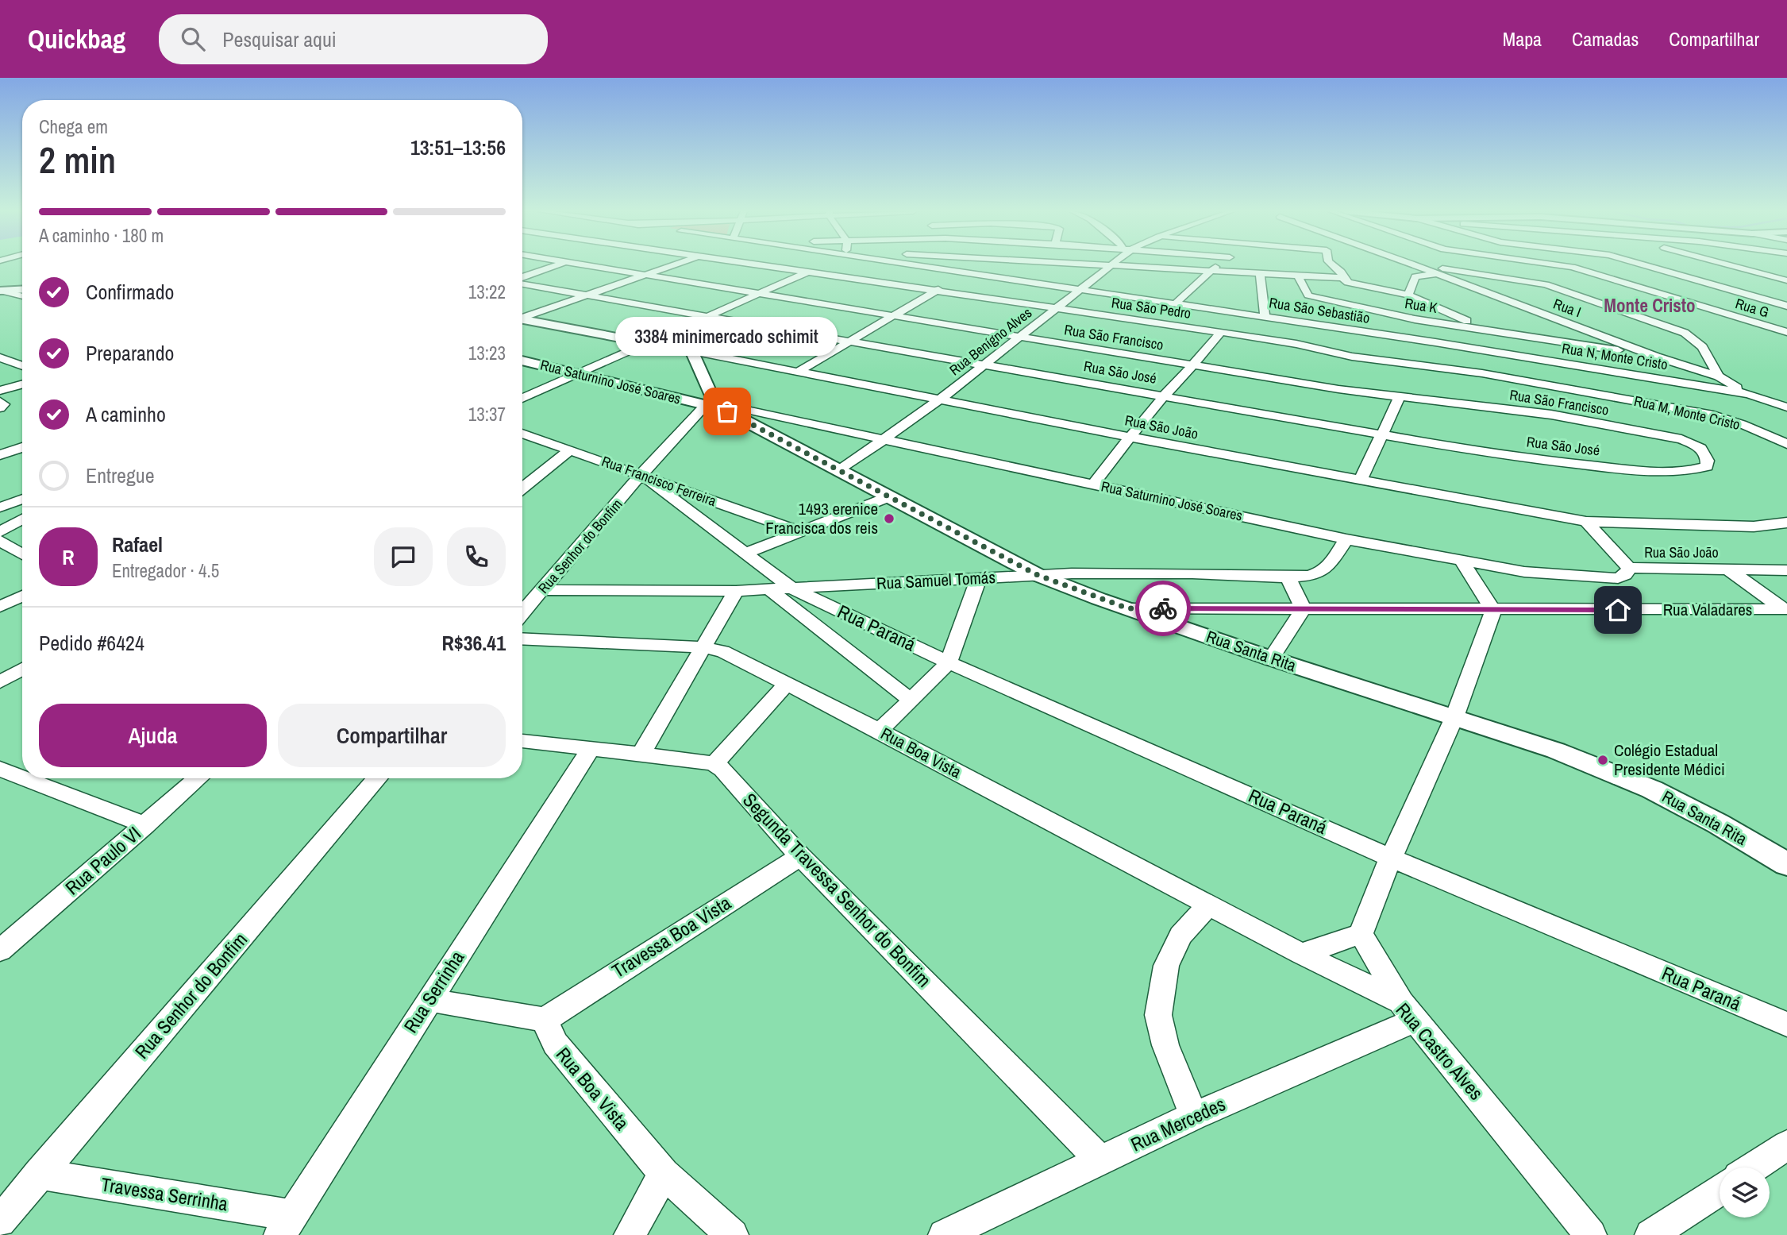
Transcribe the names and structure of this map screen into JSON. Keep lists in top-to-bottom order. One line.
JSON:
{"streets":{"main road":["Rua Saturnino José Soares","Rua São João","Rua Santa Rita"],"street":["Rua K","Rua São Pedro","Rua I","Rua G","Rua São Sebastião","Rua São Francisco","Rua Benígno Alves","Rua N, Monte Cristo","Rua São José","Rua M, Monte Cristo","Rua Francisco Ferreira","Rua Senhor do Bonfim","Rua Samuel Tomás","Rua Valadares","Rua Paraná","Rua Boa Vista","Rua Paulo VI","Segunda Travessa Senhor do Bonfim","Travessa Boa Vista","Rua Serrinha","Rua Castro Alves","Rua Mercedes","Travessa Serrinha"]},"crossings":[["Rua K","Rua I"],["Rua São Pedro","Rua São Sebastião"],["Rua São Pedro","Rua Benígno Alves"],["Rua São Pedro","Rua N, Monte Cristo"],["Rua São Pedro","Rua M, Monte Cristo"],["Rua I","Rua N, Monte Cristo"],["Rua São Sebastião","Rua Benígno Alves"],["Rua São Sebastião","Rua N, Monte Cristo"],["Rua São Sebastião","Rua M, Monte Cristo"],["Rua São Francisco","Rua Benígno Alves"],["Rua São Francisco","Rua São José"],["Rua Benígno Alves","Rua São José"],["Rua Benígno Alves","Rua Saturnino José Soares"],["Rua Benígno Alves","Rua São João"],["Rua Benígno Alves","Rua Santa Rita"],["Rua N, Monte Cristo","Rua M, Monte Cristo"],["Rua Saturnino José Soares","Rua São João"],["Rua Saturnino José Soares","Rua Senhor do Bonfim"],["Rua Saturnino José Soares","Rua Samuel Tomás"],["Rua Saturnino José Soares","Rua Santa Rita"],["Rua Francisco Ferreira","Rua Senhor do Bonfim"],["Rua Francisco Ferreira","Rua Paraná"],["Rua Senhor do Bonfim","Rua Samuel Tomás"],["Rua Senhor do Bonfim","Rua Paraná"],["Rua Senhor do Bonfim","Rua Santa Rita"],["Rua Senhor do Bonfim","Travessa Serrinha"],["Rua Samuel Tomás","Rua Paraná"],["Rua Samuel Tomás","Rua Santa Rita"],["Rua Valadares","Rua Santa Rita"],["Rua Boa Vista","Travessa Boa Vista"],["Rua Boa Vista","Rua Castro Alves"],["Segunda Travessa Senhor do Bonfim","Travessa Boa Vista"],["Segunda Travessa Senhor do Bonfim","Rua Mercedes"],["Rua Serrinha","Travessa Serrinha"],["Rua Castro Alves","Rua Mercedes"]],"districts":["Monte Cristo"],"places":["3384 minimercado schimit","1493 erenice Francisca dos reis","Colégio Estadual Presidente Médici"],"page":{"header":"Quickbag","search":"Pesquisar aqui","nav":["Mapa","Camadas","Compartilhar"],"heading":["2 min","Chega em","13:51–13:56"],"panel":["Rafael","Entregador · 4.5","Pedido #6424","R$36.41"],"bar":"A caminho · 180 m","list":[["Confirmado","13:22"],["Preparando","13:23"],["A caminho","13:37"],"Entregue"],"bubble":"3384 minimercado schimit","round":"R","buttons":["Ajuda","Compartilhar"]}}
